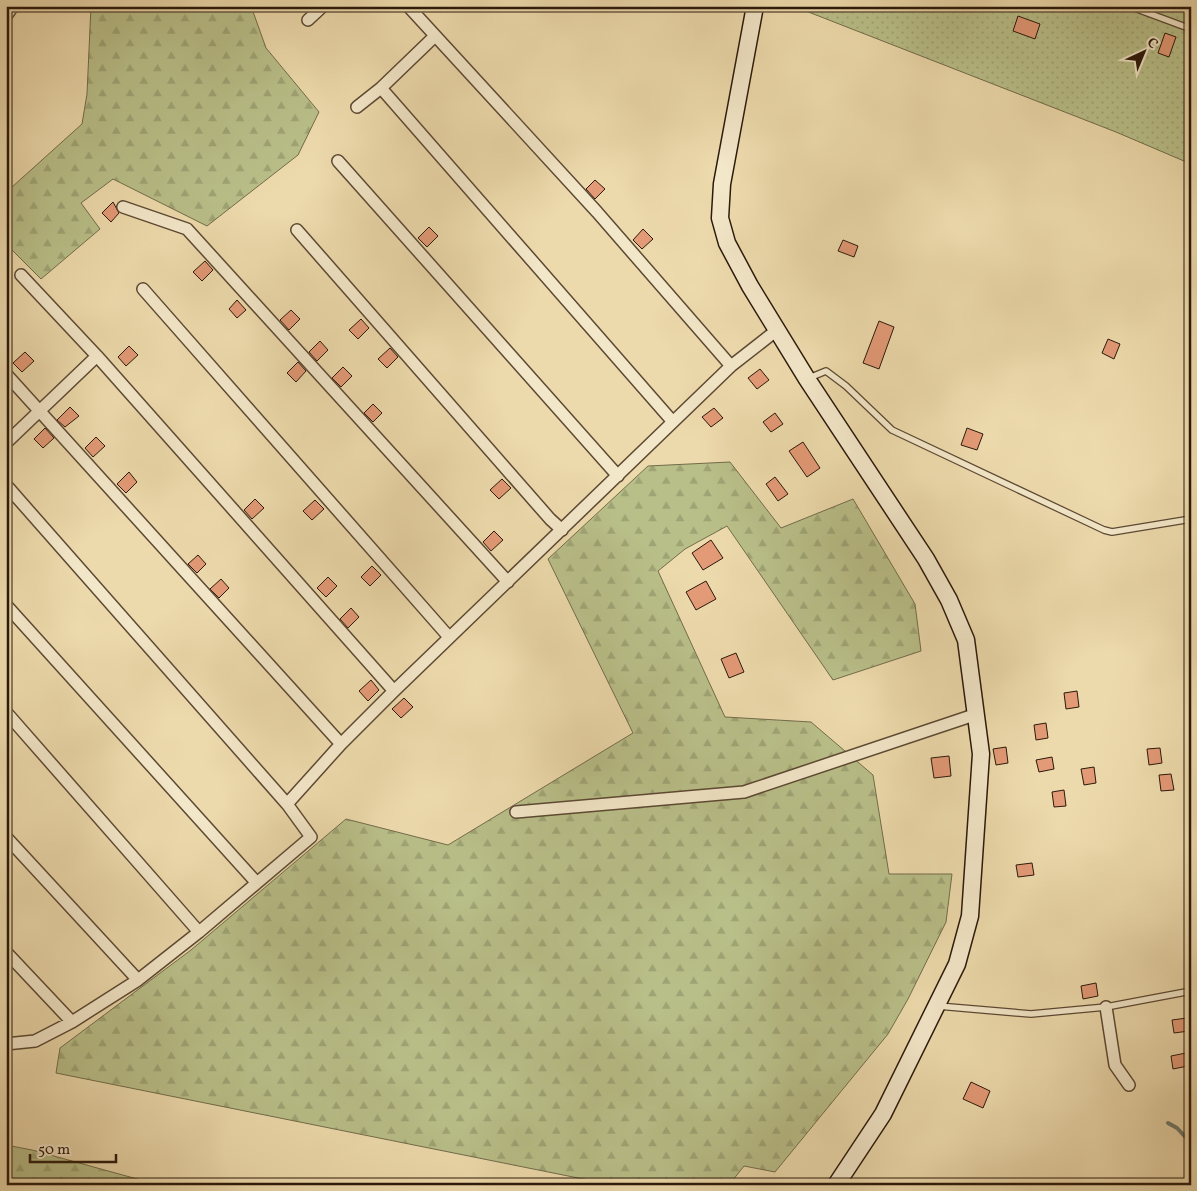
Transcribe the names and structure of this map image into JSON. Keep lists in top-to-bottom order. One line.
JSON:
{"scale_bar":"50 m","north":"top right"}
